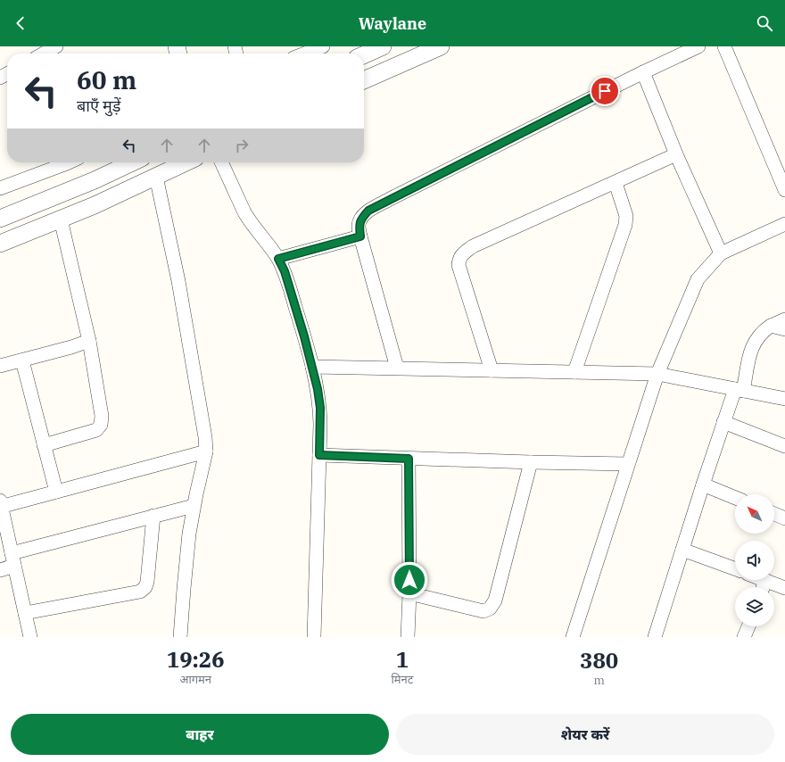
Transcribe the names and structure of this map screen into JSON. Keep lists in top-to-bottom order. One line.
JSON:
{"north":"top left","page":{"header":"Waylane","turn":["60 m","बाएँ मुड़ें"],"eta":["19:26","आगमन","1","मिनट","380","m"],"buttons":["बाहर","शेयर करें"]}}
